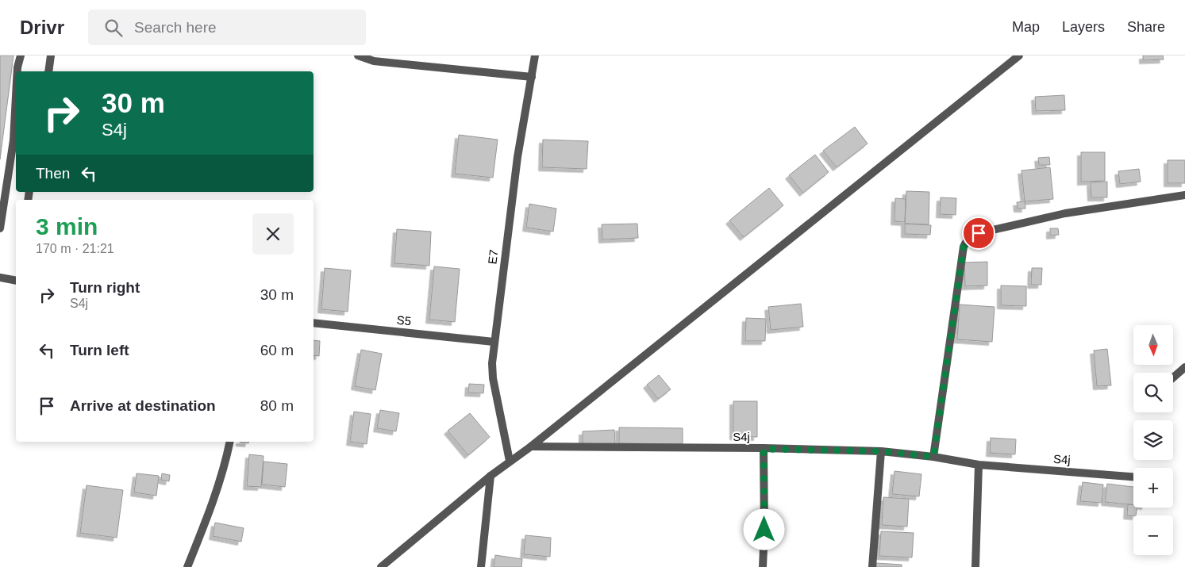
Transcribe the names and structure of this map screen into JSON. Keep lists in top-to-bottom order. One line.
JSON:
{"streets":{"street":["E7","S5","S4j"]},"crossings":[["E7","S5"]],"north":"bottom","page":{"header":"Drivr","search":"Search here","nav":["Map","Layers","Share"],"turn":["30 m","S4j"],"then":"Then","heading":["3 min","170 m · 21:21"],"list":[{"name":"Turn right","note":"S4j","value":"30 m"},{"name":"Turn left","value":"60 m"},{"name":"Arrive at destination","value":"80 m"}],"map_buttons":["+","−"]}}
